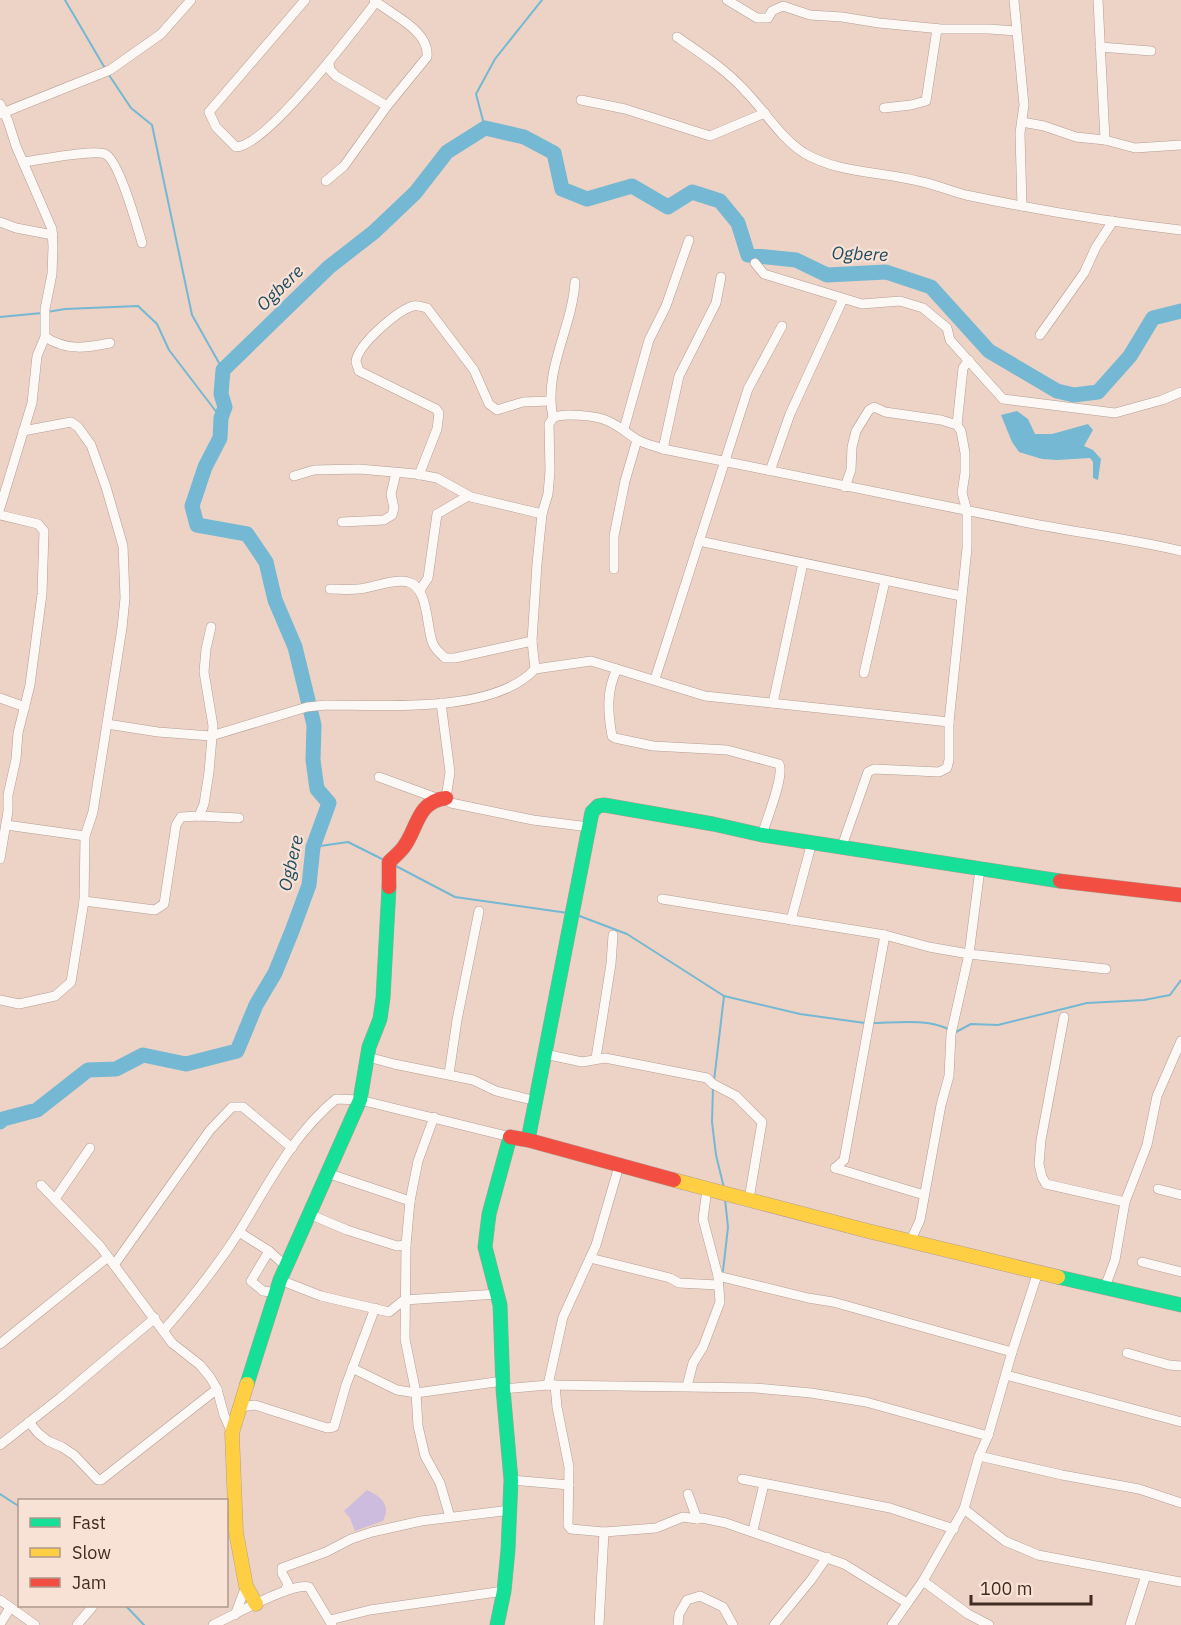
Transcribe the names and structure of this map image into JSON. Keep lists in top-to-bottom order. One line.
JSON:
{"water":["Ogbere"],"legend":["Fast","Slow","Jam"],"scale_bar":"100 m"}
